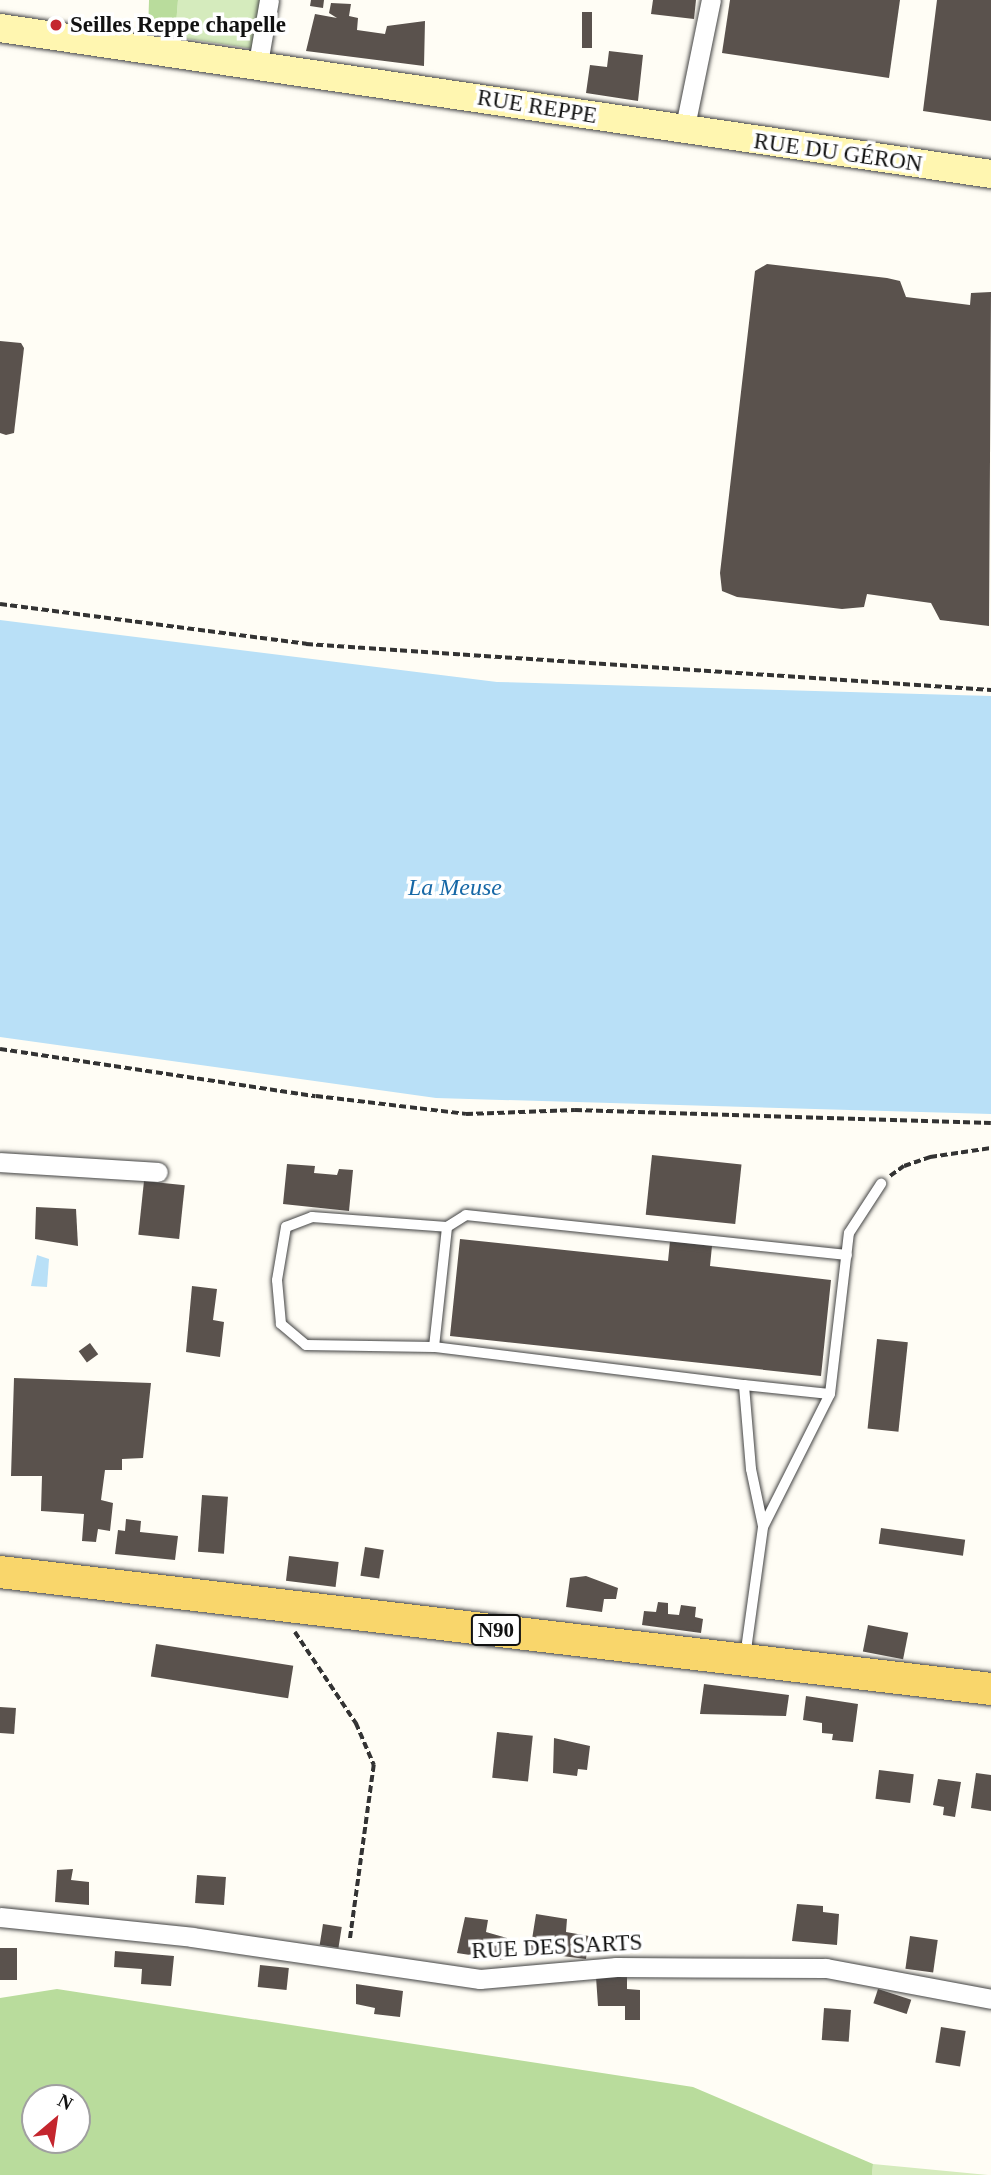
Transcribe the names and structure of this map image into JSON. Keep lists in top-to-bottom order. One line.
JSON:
{"streets":{"main road":["RUE REPPE","RUE DU GÉRON","N90"],"street":["RUE DES SARTS"]},"crossings":[["RUE REPPE","RUE DU GÉRON"]],"water":["La Meuse"],"places":["Seilles Reppe chapelle"],"north":"top right"}
